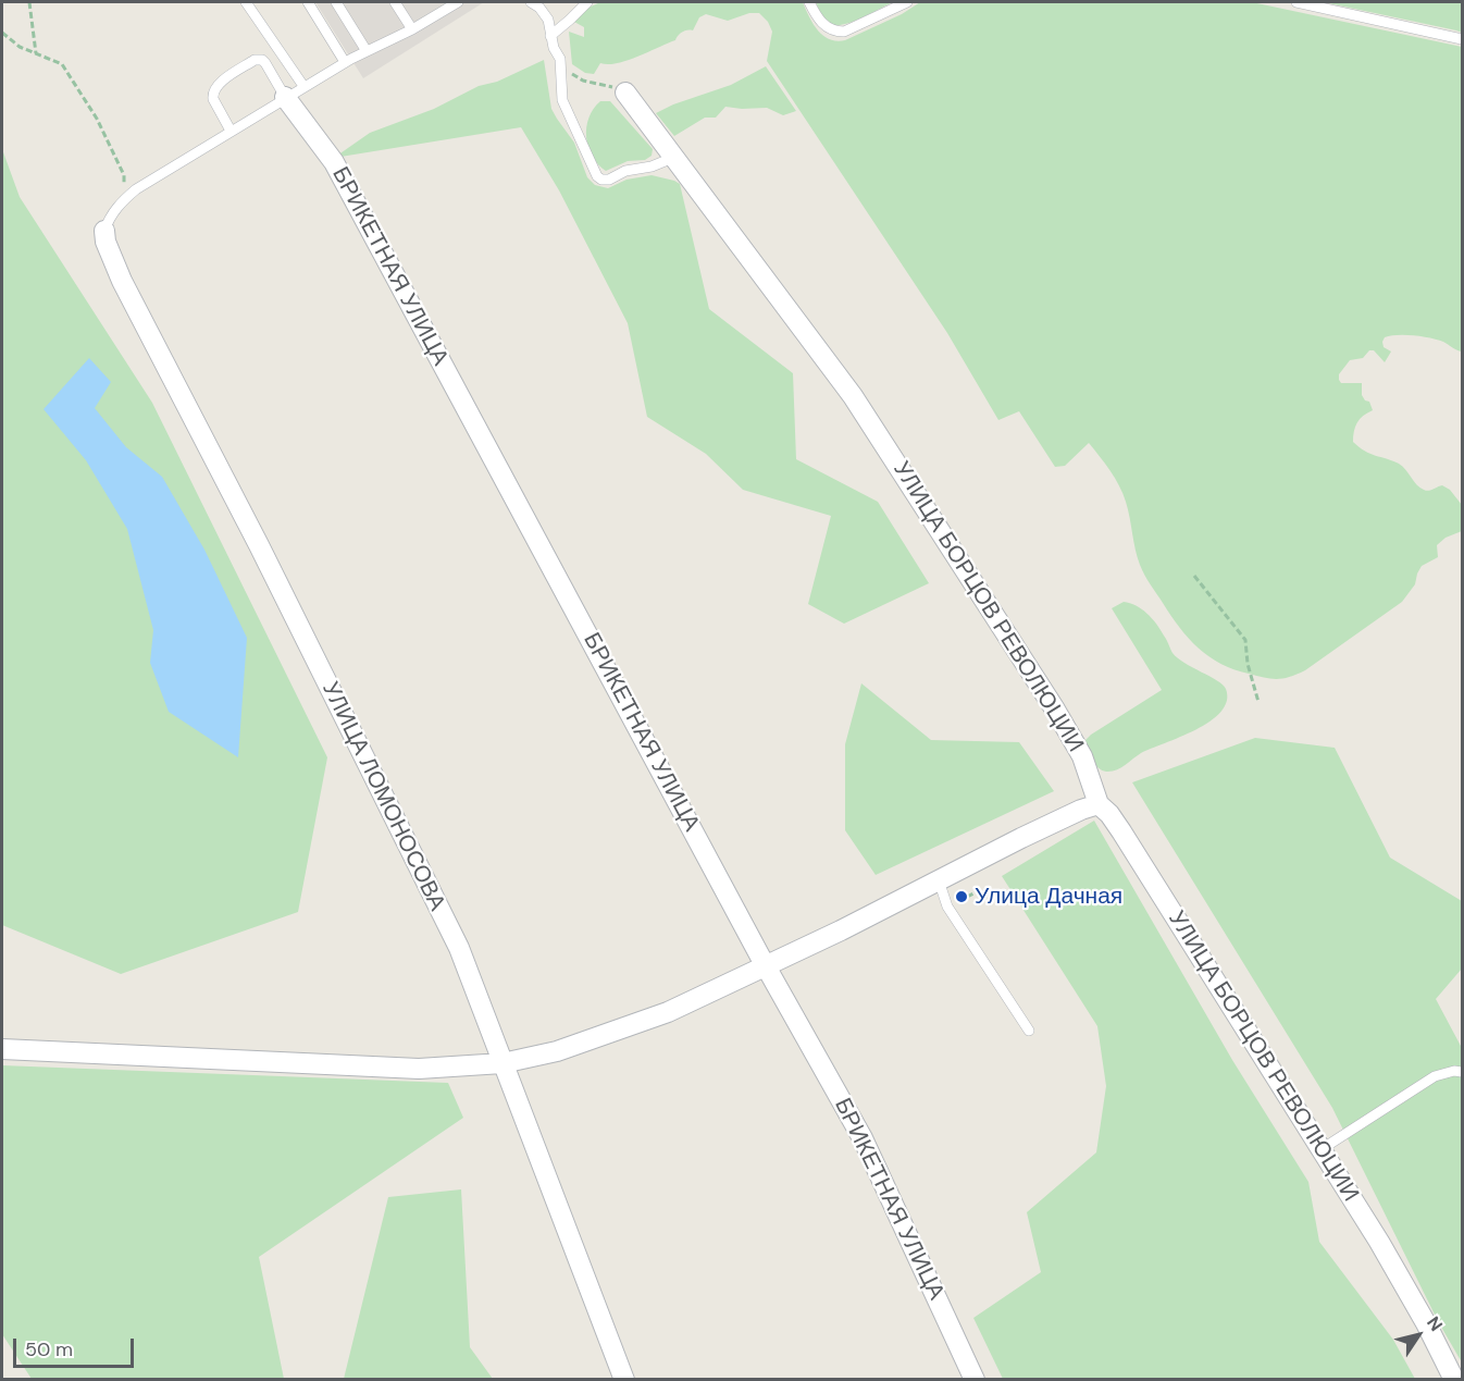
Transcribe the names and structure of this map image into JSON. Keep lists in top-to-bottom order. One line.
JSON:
{"streets":{"street":["БРИКЕТНАЯ УЛИЦА","УЛИЦА БОРЦОВ РЕВОЛЮЦИИ","УЛИЦА ЛОМОНОСОВА"]},"places":["Улица Дачная"],"scale_bar":"50 m","north":"top right"}
